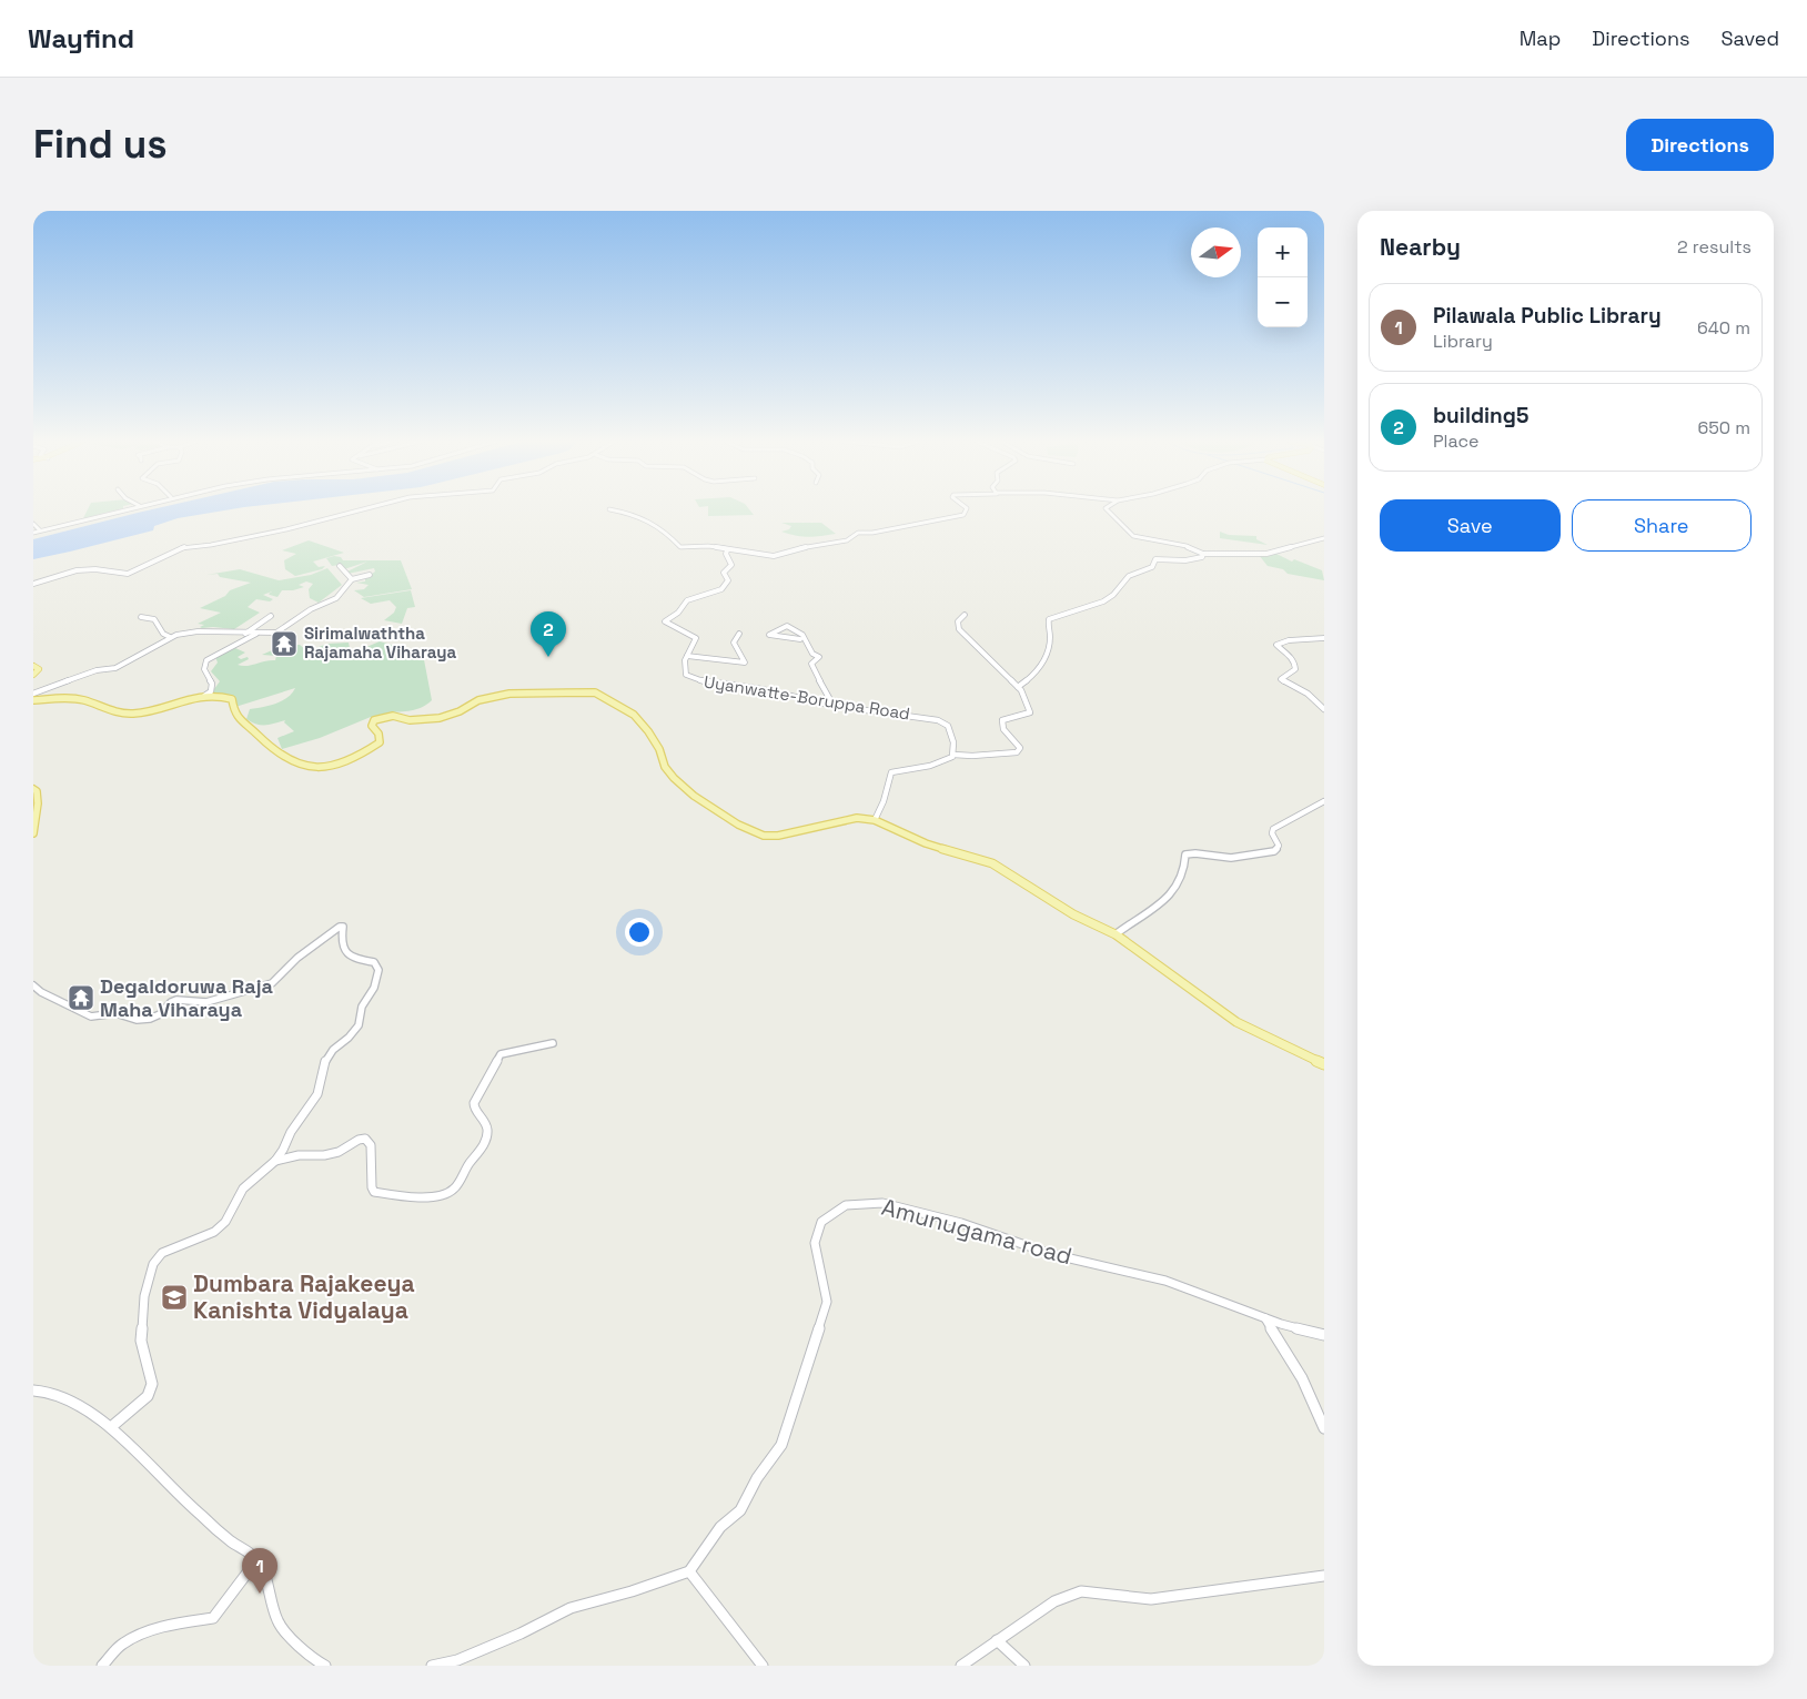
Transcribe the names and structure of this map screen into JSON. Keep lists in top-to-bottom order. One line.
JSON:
{"streets":{"street":["Uyanwatte-Boruppa Road","Amunugama road"]},"places":{"temple":["Sirimalwaththa Rajamaha Viharaya","Degaldoruwa Raja Maha Viharaya"],"school or university":["Dumbara Rajakeeya Kanishta Vidyalaya"]},"north":"right","page":{"header":"Wayfind","nav":["Map","Directions","Saved"],"buttons":["Directions",["Save","Share"]],"title":"Find us","heading":["Nearby","2 results"],"map_buttons":["+","−"],"list":[{"mark":"1","name":"Pilawala Public Library","note":"Library","value":"640 m"},{"mark":"2","name":"building5","note":"Place","value":"650 m"}],"pins":["2","1"]}}
